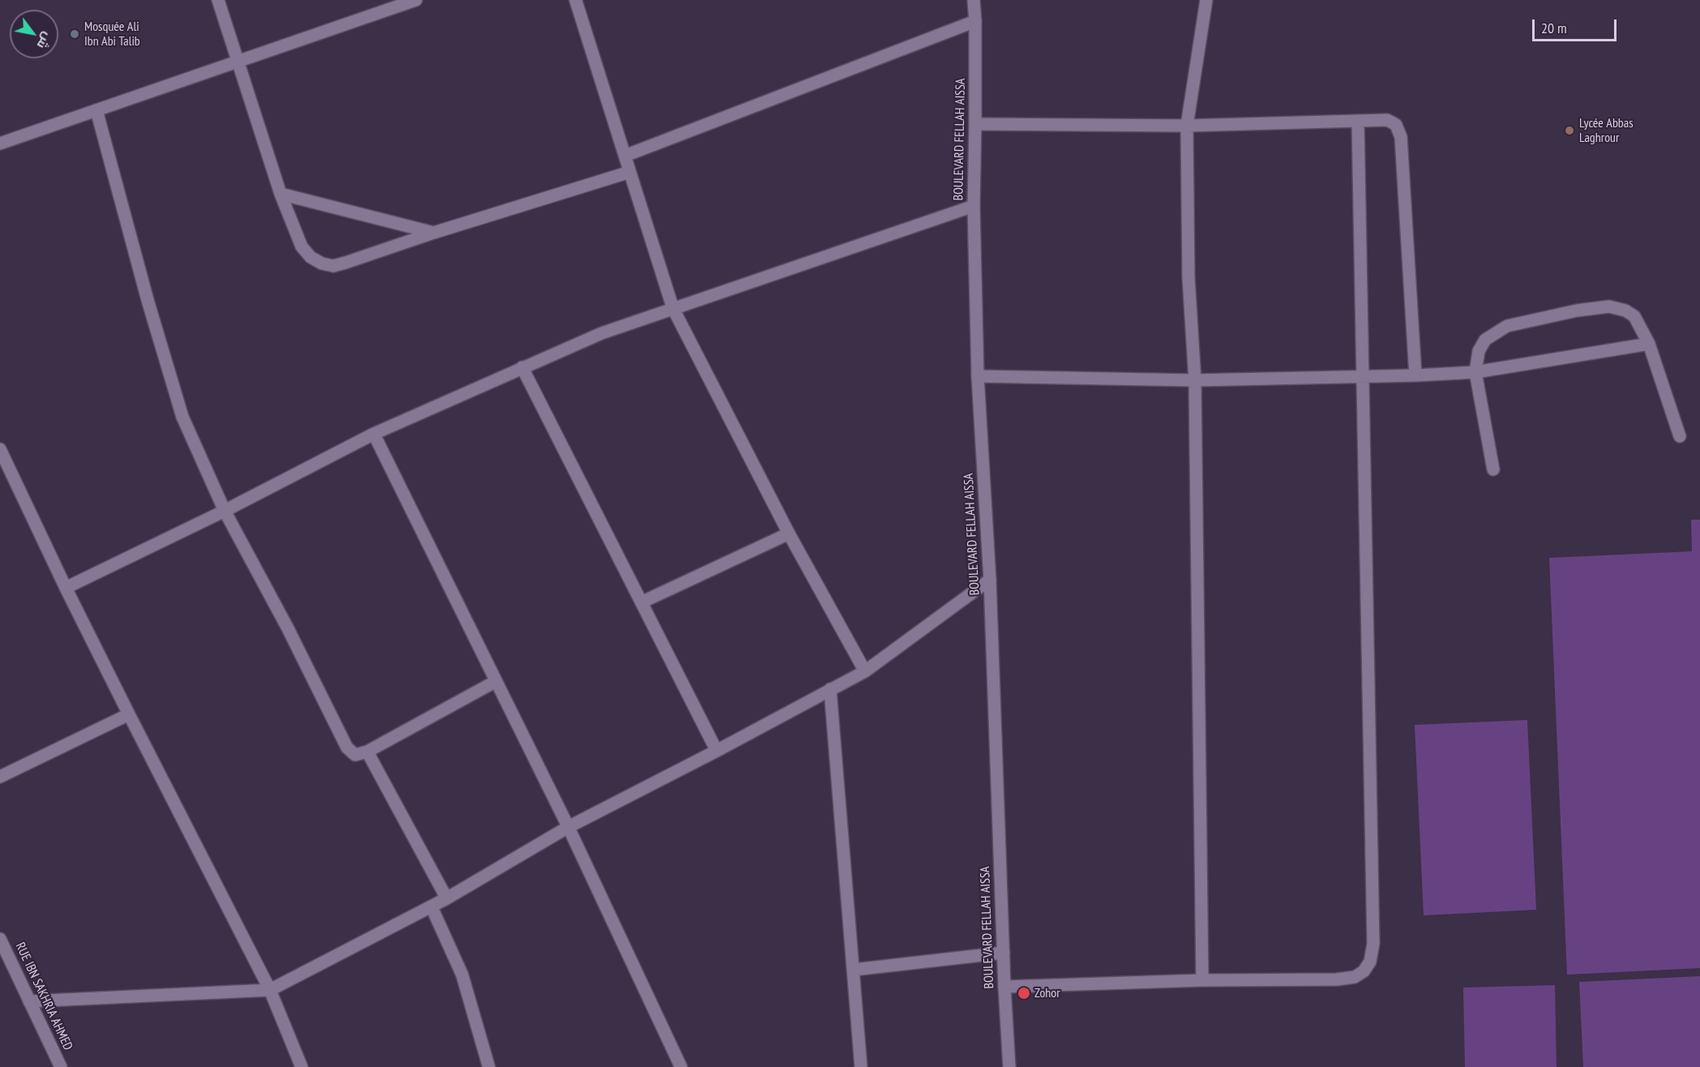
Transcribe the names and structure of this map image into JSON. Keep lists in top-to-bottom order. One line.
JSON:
{"streets":{"street":["BOULEVARD FELLAH AISSA","RUE IBN SAKHRIA AHMED"]},"places":["Mosquée Ali Ibn Abi Talib","Lycée Abbas Laghrour","Zohor"],"scale_bar":"20 m","north":"bottom right"}
